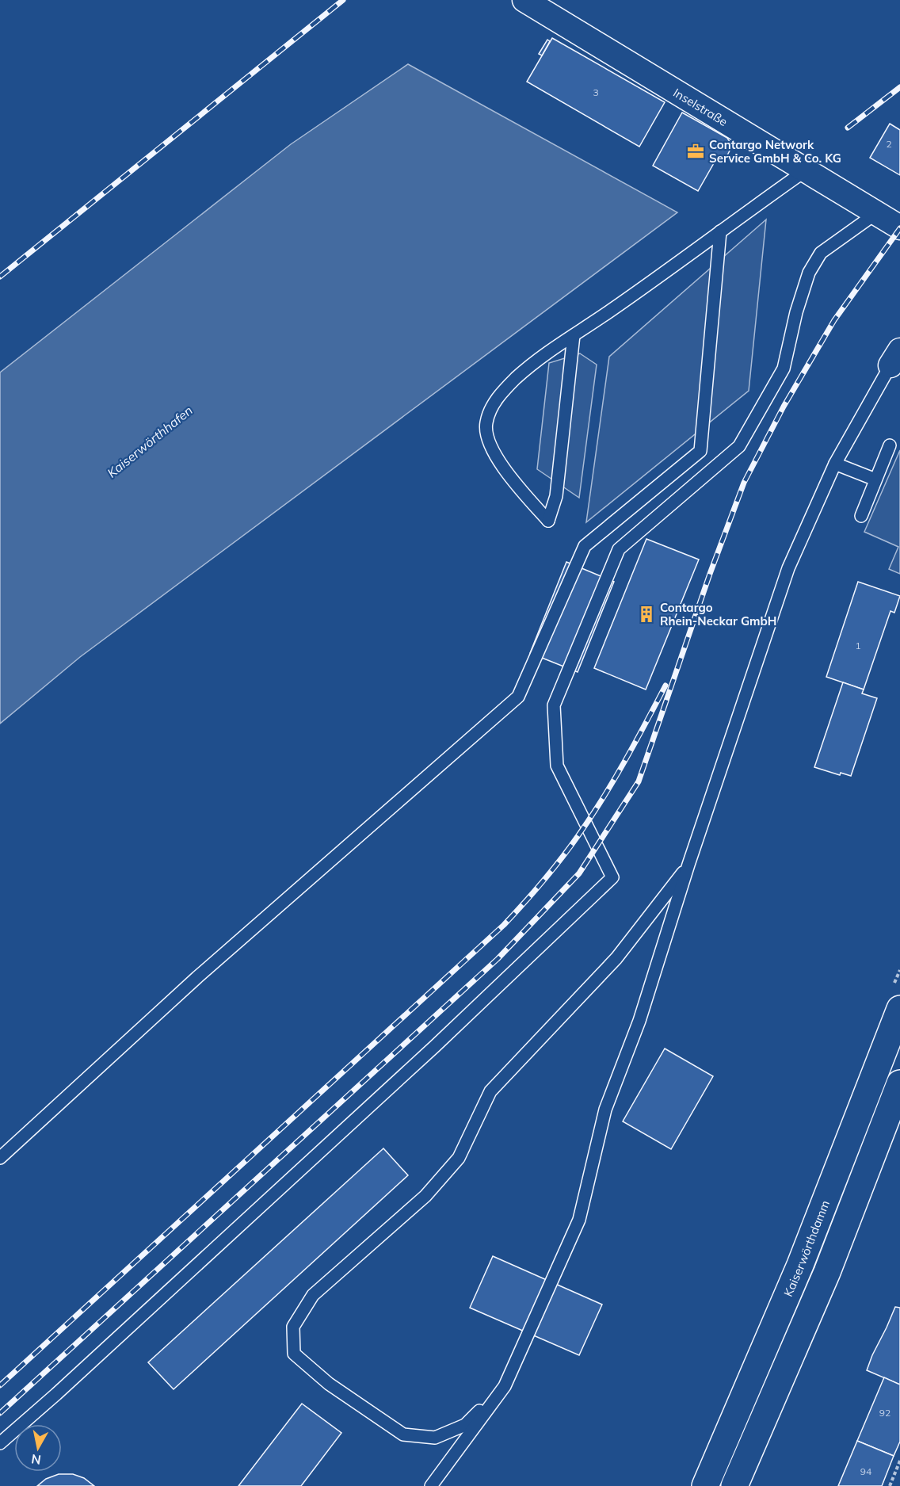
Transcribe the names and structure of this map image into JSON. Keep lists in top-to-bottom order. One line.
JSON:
{"streets":{"main road":["Kaiserwörthdamm"],"street":["Inselstraße"]},"water":["Kaiserwörthhafen"],"places":{"office":["Contargo Network Service GmbH & Co. KG"],"building":["Contargo Rhein-Neckar GmbH"]},"house_numbers":["3","2","1","92","94"],"north":"bottom"}
